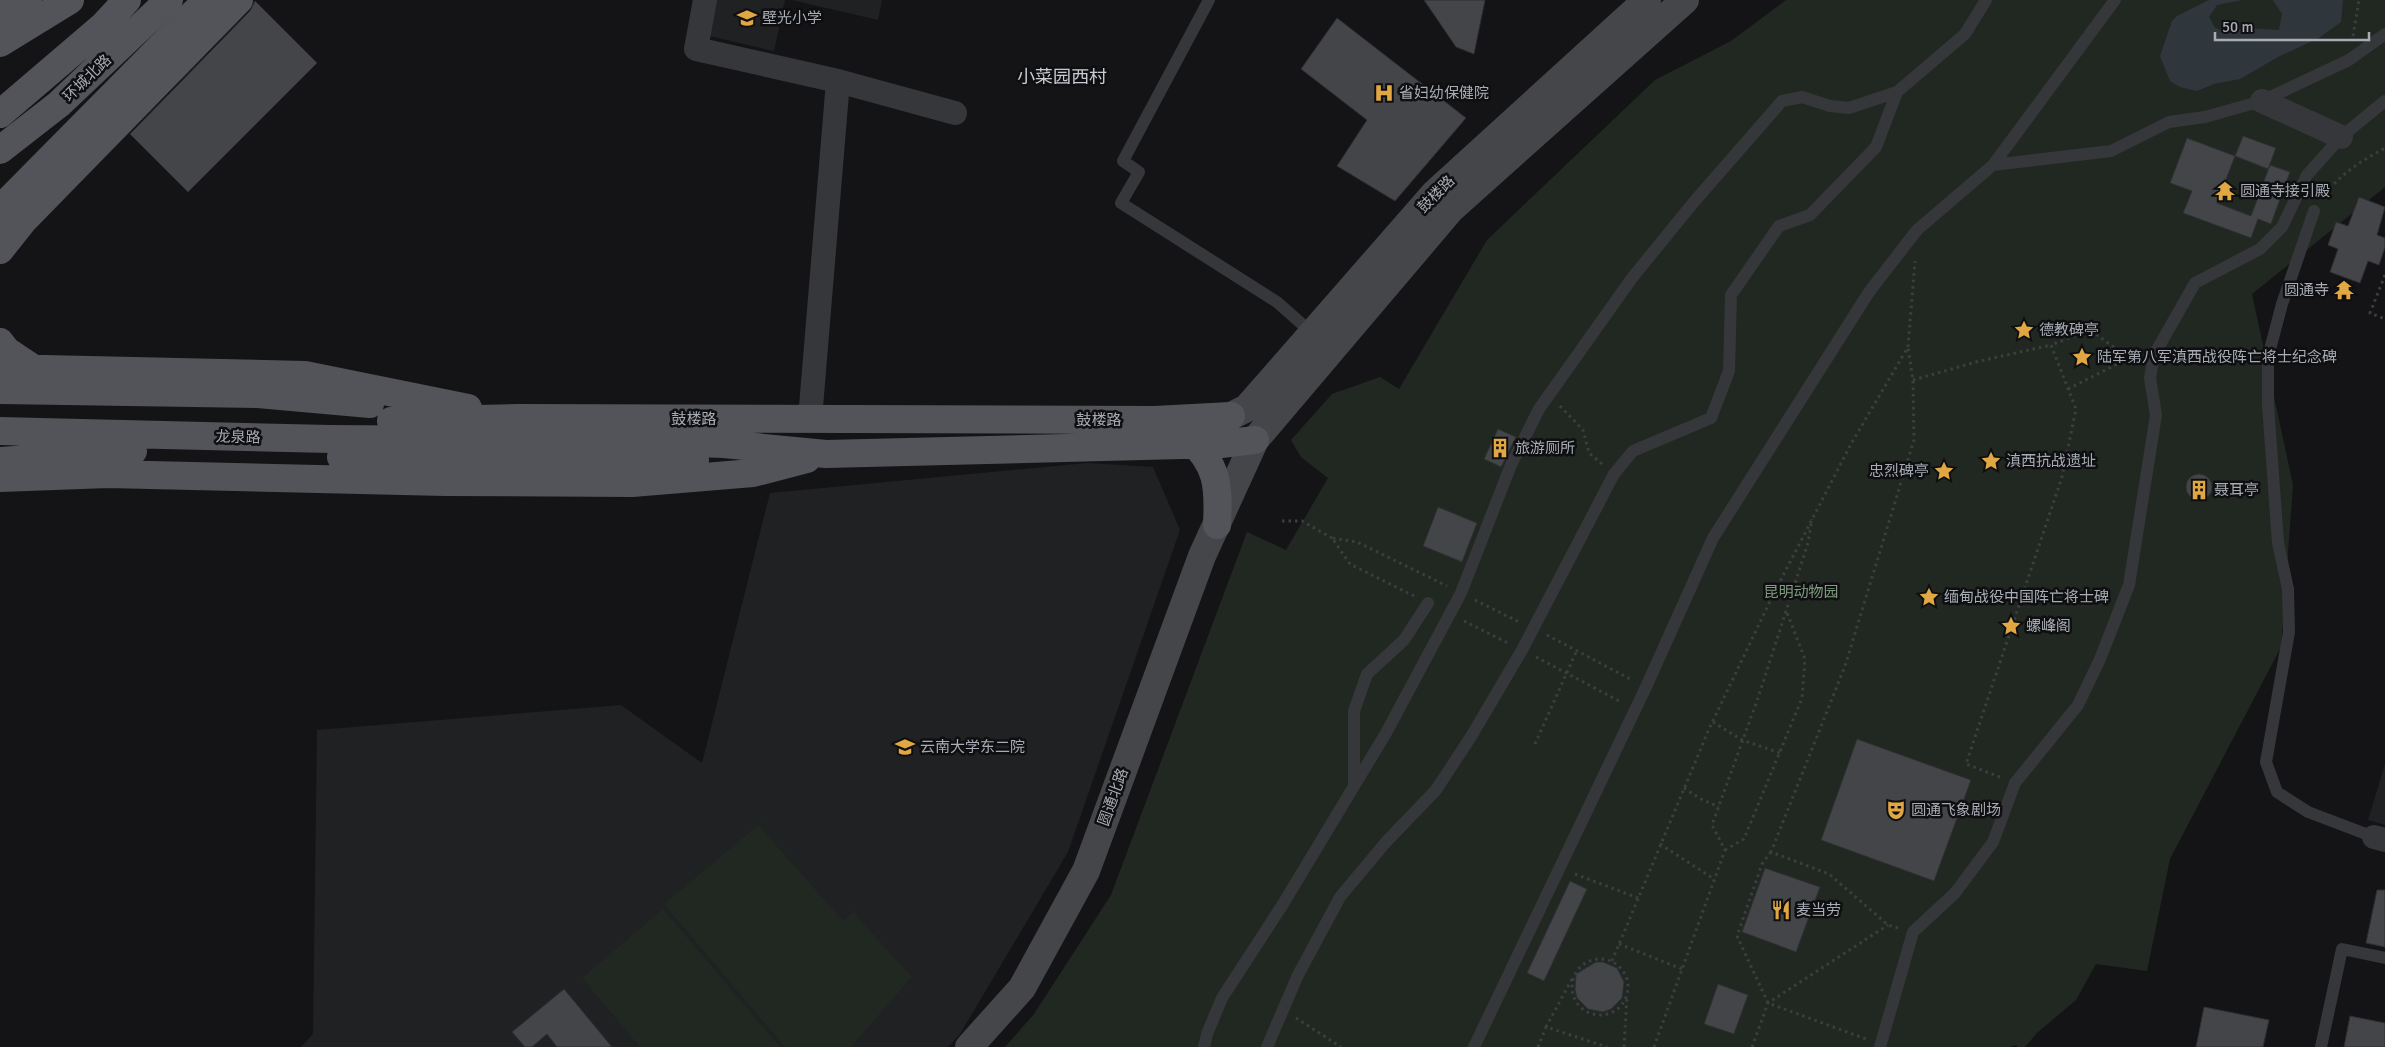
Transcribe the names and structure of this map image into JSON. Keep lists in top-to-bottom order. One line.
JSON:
{"streets":{"main road":["环城北路","鼓楼路","龙泉路","圆通北路"]},"crossings":[["鼓楼路","龙泉路"],["鼓楼路","圆通北路"]],"districts":["小菜园西村"],"parks":["昆明动物园"],"places":{"school or university":["壁光小学","云南大学东二院"],"hospital":["省妇幼保健院"],"temple":["圆通寺接引殿","圆通寺"],"place":["德教碑亭","陆军第八军滇西战役阵亡将士纪念碑","滇西抗战遗址","忠烈碑亭","缅甸战役中国阵亡将士碑","螺峰阁"],"building":["旅游厕所","聂耳亭"],"theatre":["圆通飞象剧场"],"restaurant":["麦当劳"]},"scale_bar":"50 m"}
